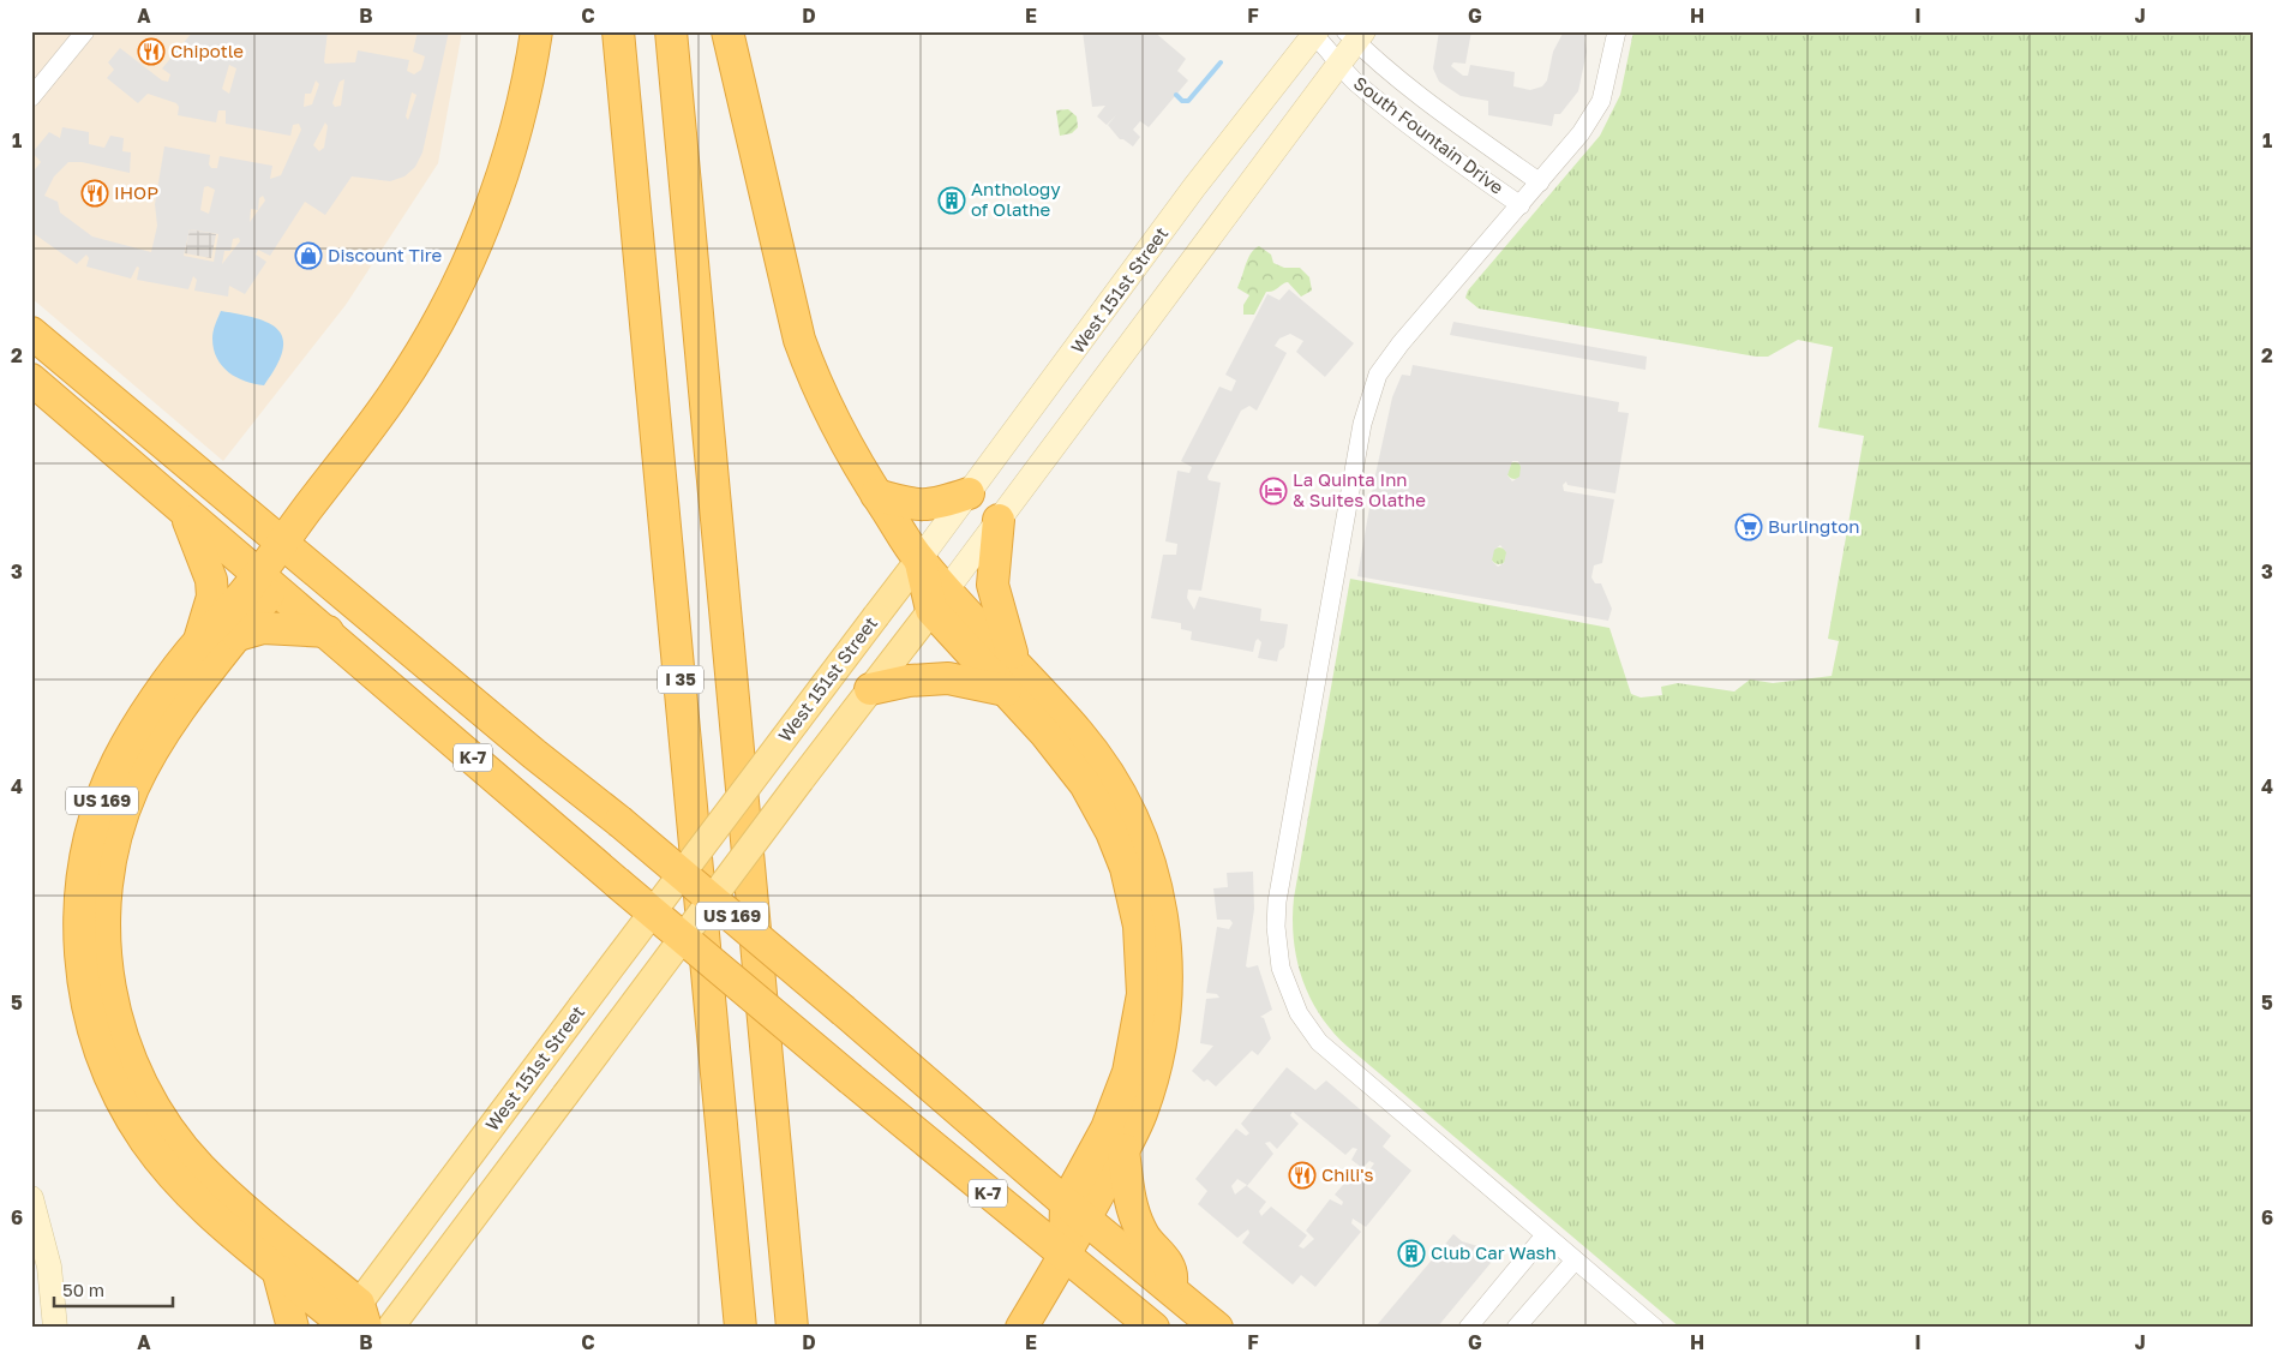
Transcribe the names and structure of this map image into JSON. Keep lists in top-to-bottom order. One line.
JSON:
{"streets":{"highway":["I 35","K-7","US 169"],"main road":["West 151st Street"],"street":["South Fountain Drive"]},"crossings":[["South Fountain Drive","West 151st Street"],["West 151st Street","US 169"],["K-7","US 169"]],"places":{"restaurant":["Chipotle","IHOP","Chili's"],"building":["Anthology of Olathe","Club Car Wash"],"shop":["Discount Tire"],"hotel":["La Quinta Inn & Suites Olathe"],"supermarket":["Burlington"]},"scale_bar":"50 m","grid":{"columns":["A","B","C","D","E","F","G","H","I","J"],"rows":["1","2","3","4","5","6"]}}
